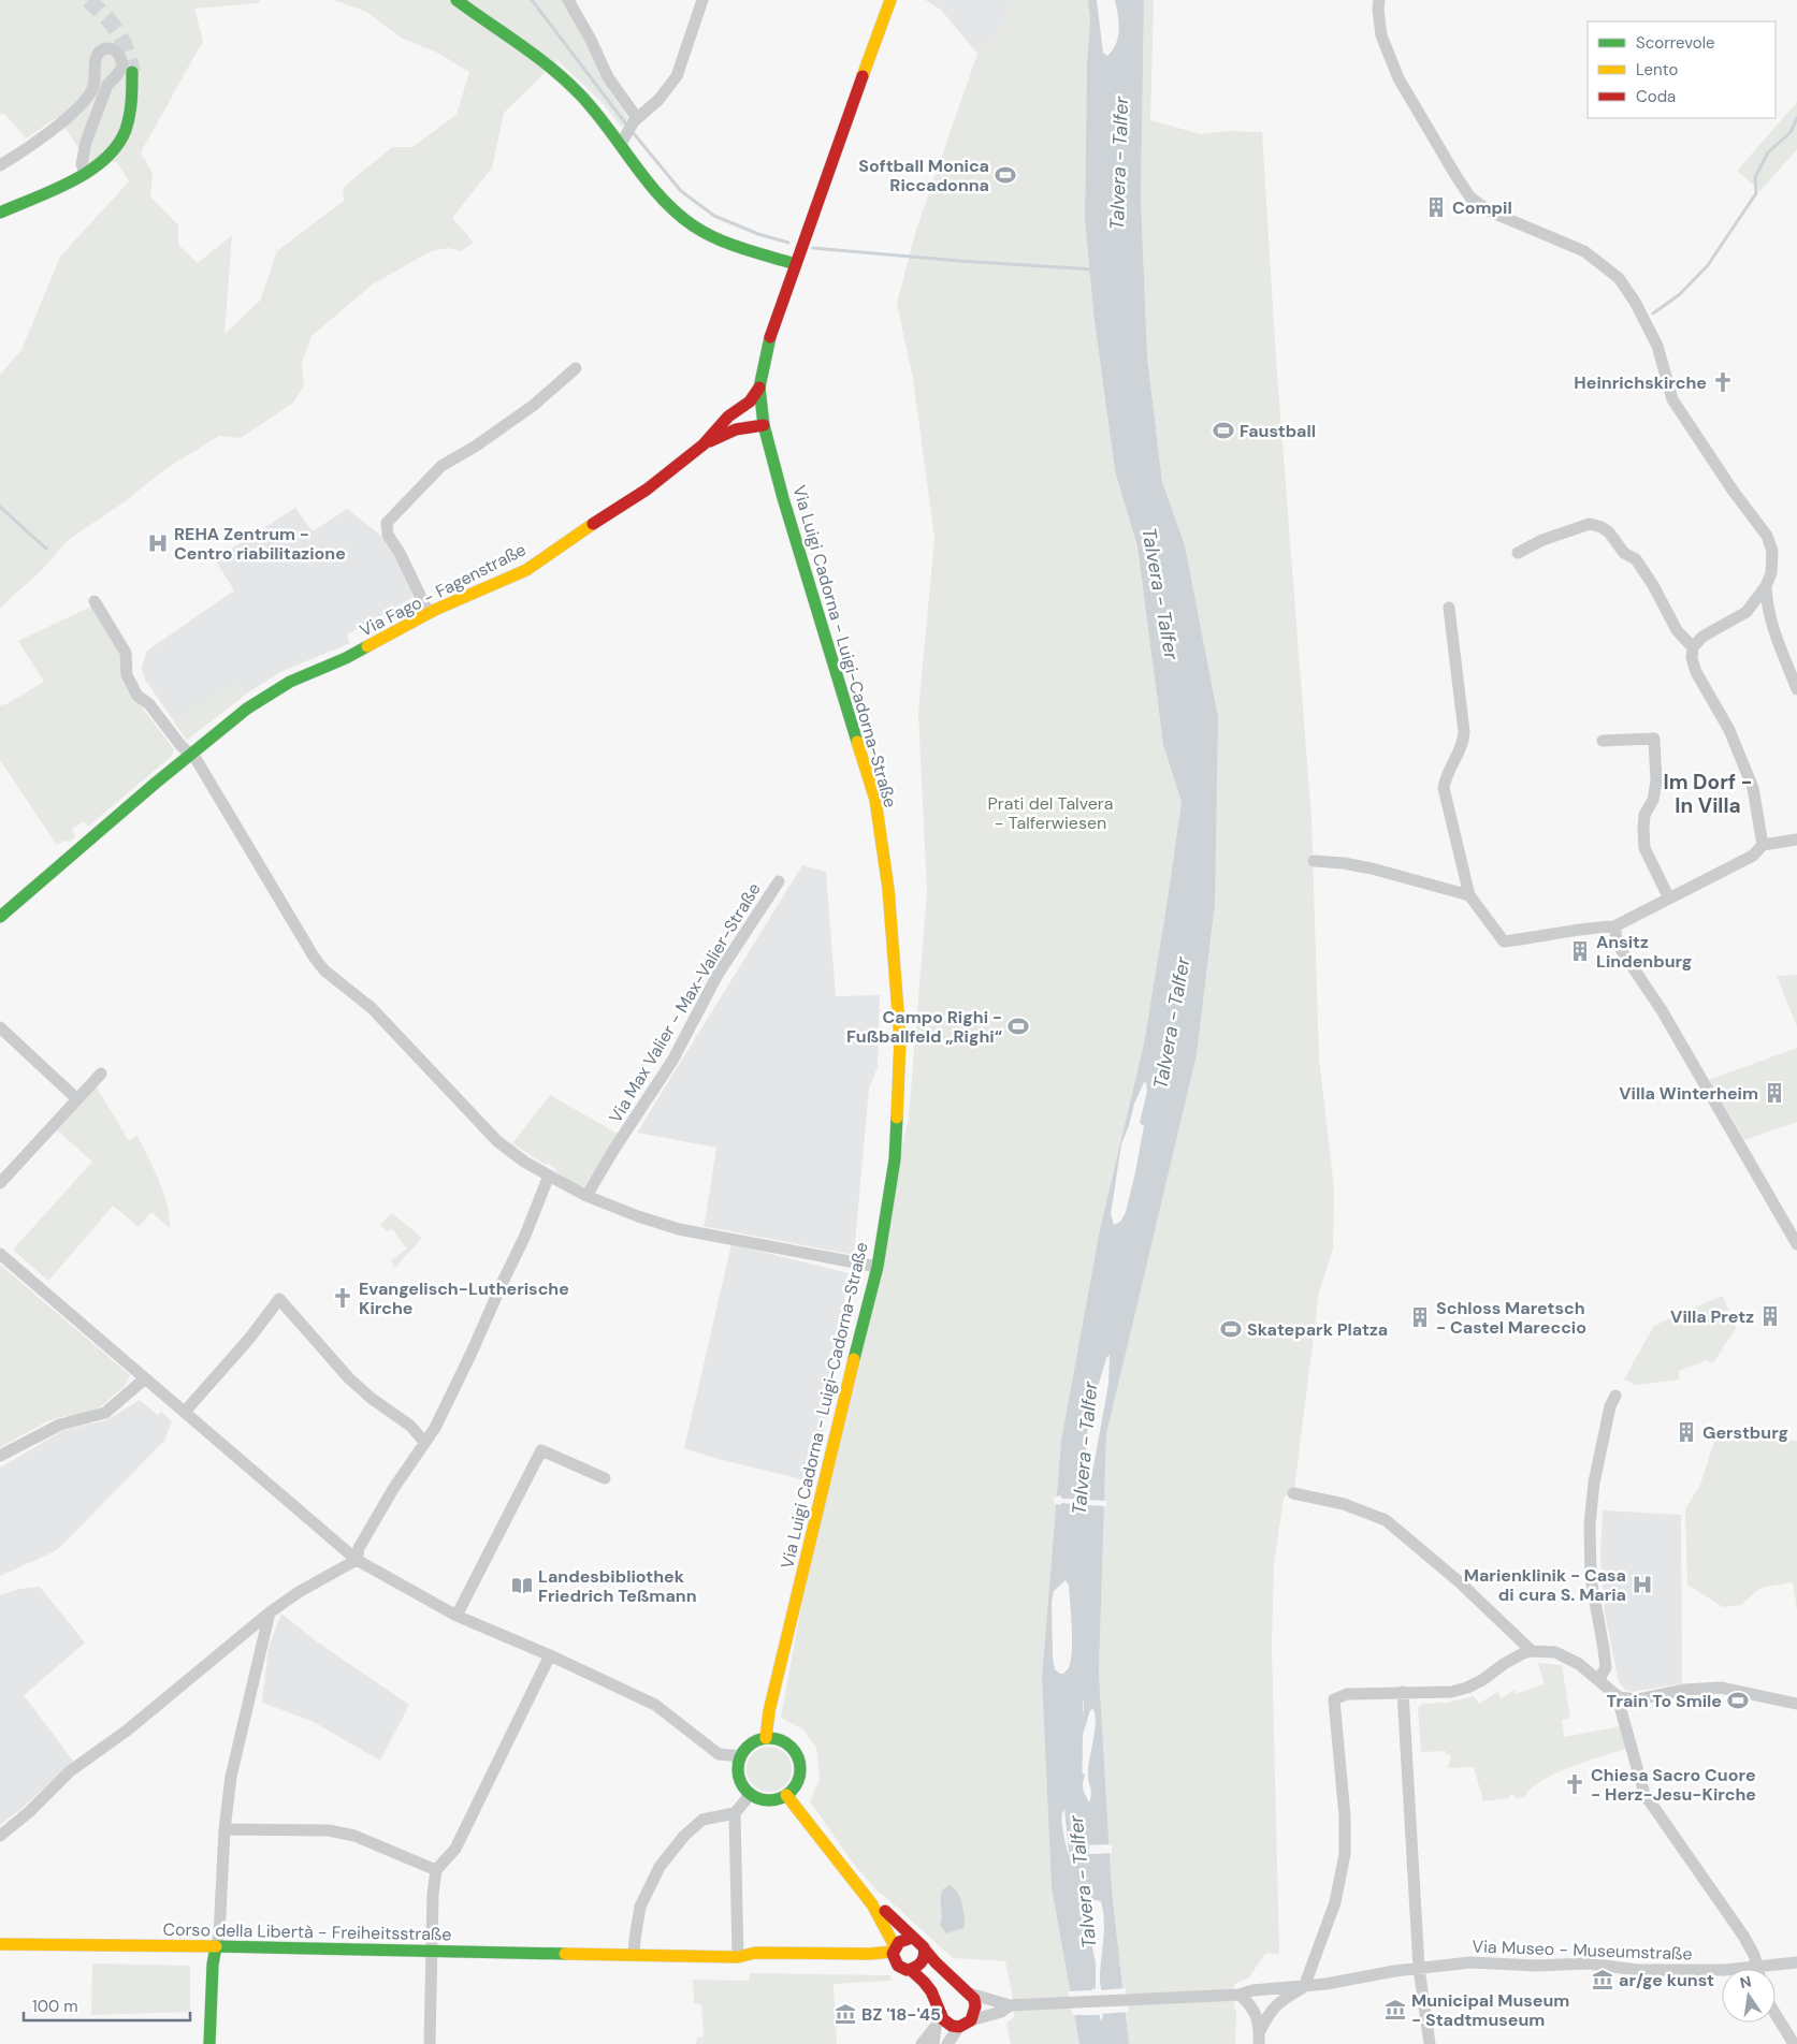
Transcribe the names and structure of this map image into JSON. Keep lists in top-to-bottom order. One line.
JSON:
{"streets":{"main road":["Via Fago - Fagenstraße","Via Luigi Cadorna - Luigi-Cadorna-Straße","Corso della Libertà - Freiheitsstraße"],"street":["Via Max Valier - Max-Valier-Straße","Via Museo - Museumstraße"]},"crossings":[["Via Fago - Fagenstraße","Via Luigi Cadorna - Luigi-Cadorna-Straße"]],"districts":["Im Dorf - In Villa"],"water":["Talvera - Talfer"],"parks":["Prati del Talvera - Talferwiesen"],"places":{"sports":["Softball Monica Riccadonna","Faustball","Campo Righi - Fußballfeld „Righi“","Skatepark Platza","Train To Smile"],"building":["Compil","Ansitz Lindenburg","Villa Winterheim","Villa Pretz","Schloss Maretsch - Castel Mareccio","Gerstburg"],"church":["Heinrichskirche","Evangelisch-Lutherische Kirche","Chiesa Sacro Cuore - Herz-Jesu-Kirche"],"hospital":["REHA Zentrum - Centro riabilitazione","Marienklinik - Casa di cura S. Maria"],"library":["Landesbibliothek Friedrich Teßmann"],"museum":["ar/ge kunst","Municipal Museum - Stadtmuseum","BZ '18-'45"]},"legend":["Scorrevole","Lento","Coda"],"scale_bar":"100 m","north":"top"}
